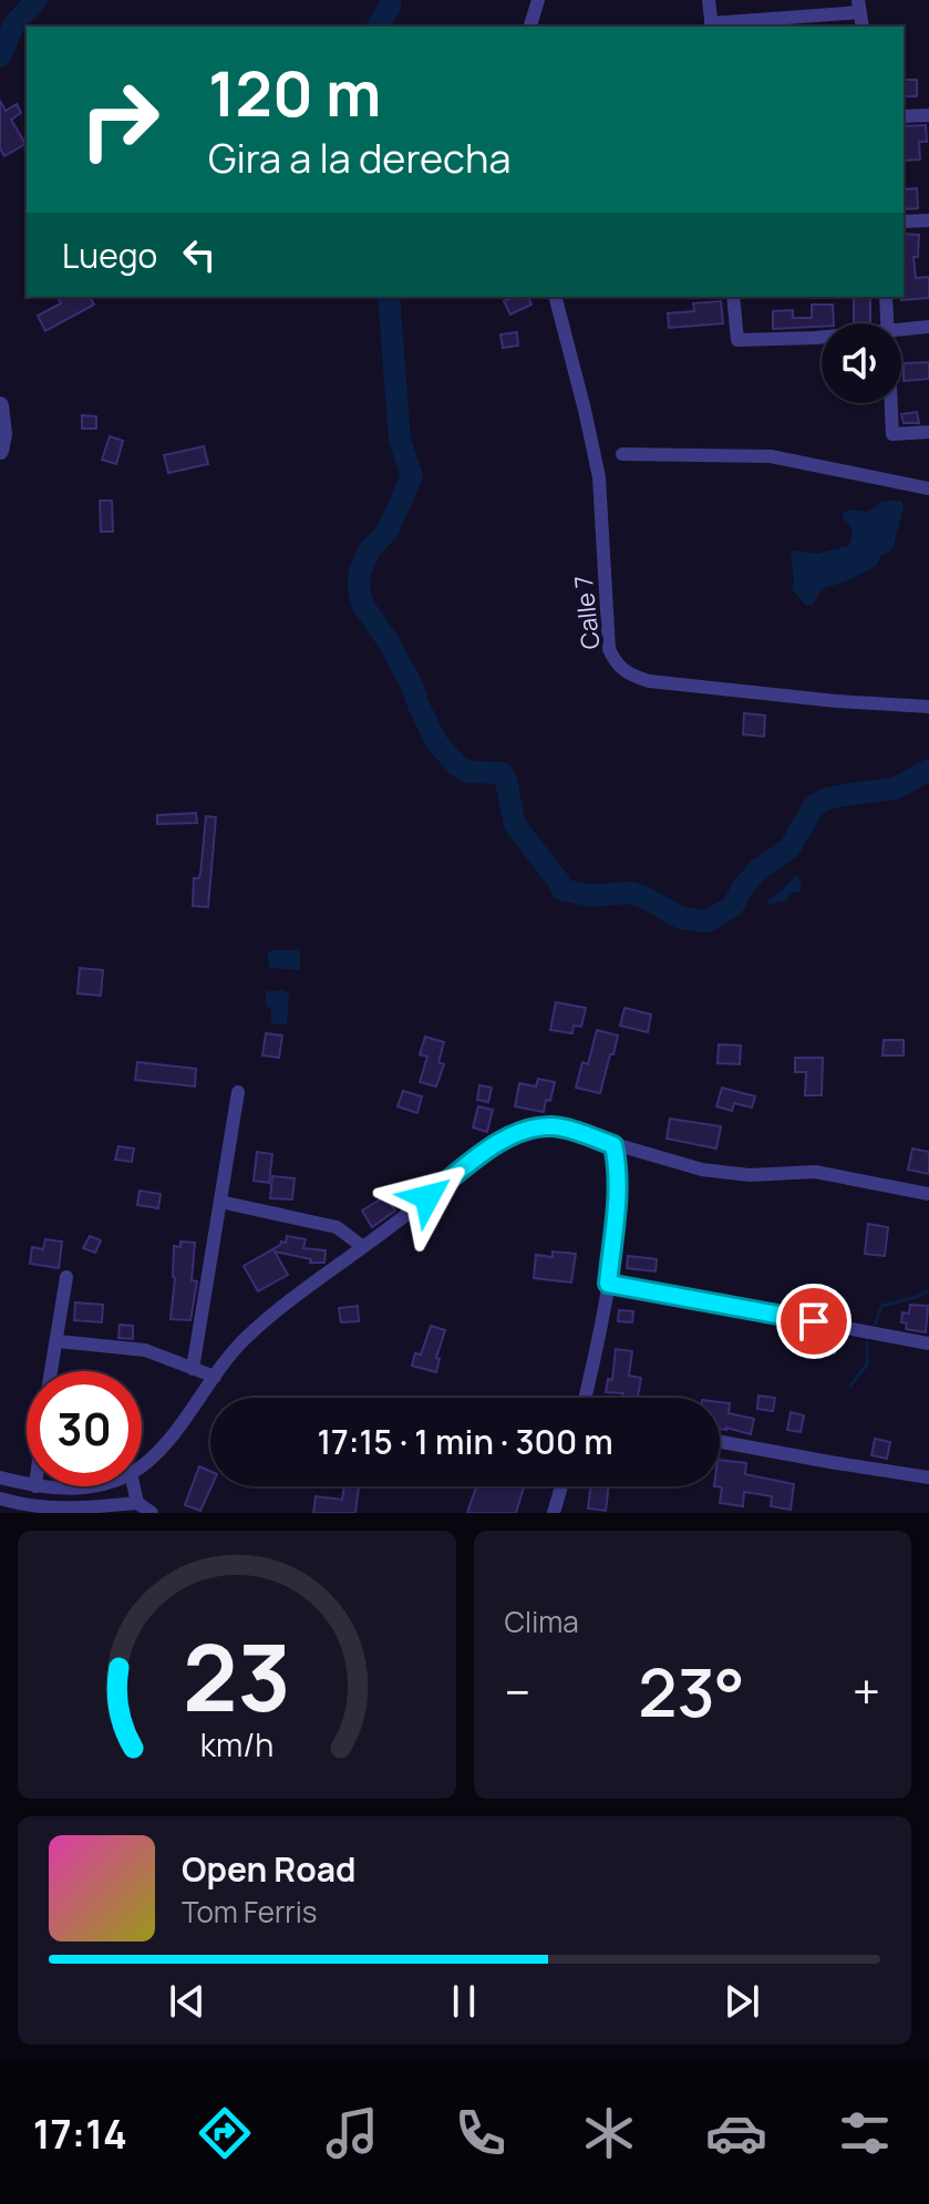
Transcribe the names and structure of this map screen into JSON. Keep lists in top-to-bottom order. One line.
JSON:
{"streets":{"street":["Calle 7"]},"page":{"turn":["120 m","Gira a la derecha"],"then":"Luego","limit":"30","trip":"17:15 · 1 min · 300 m","tile":"Clima","heat":["−","23°","+"],"song":["Open Road","Tom Ferris"],"tabs":"17:14","gauge":["23","km/h"]}}
